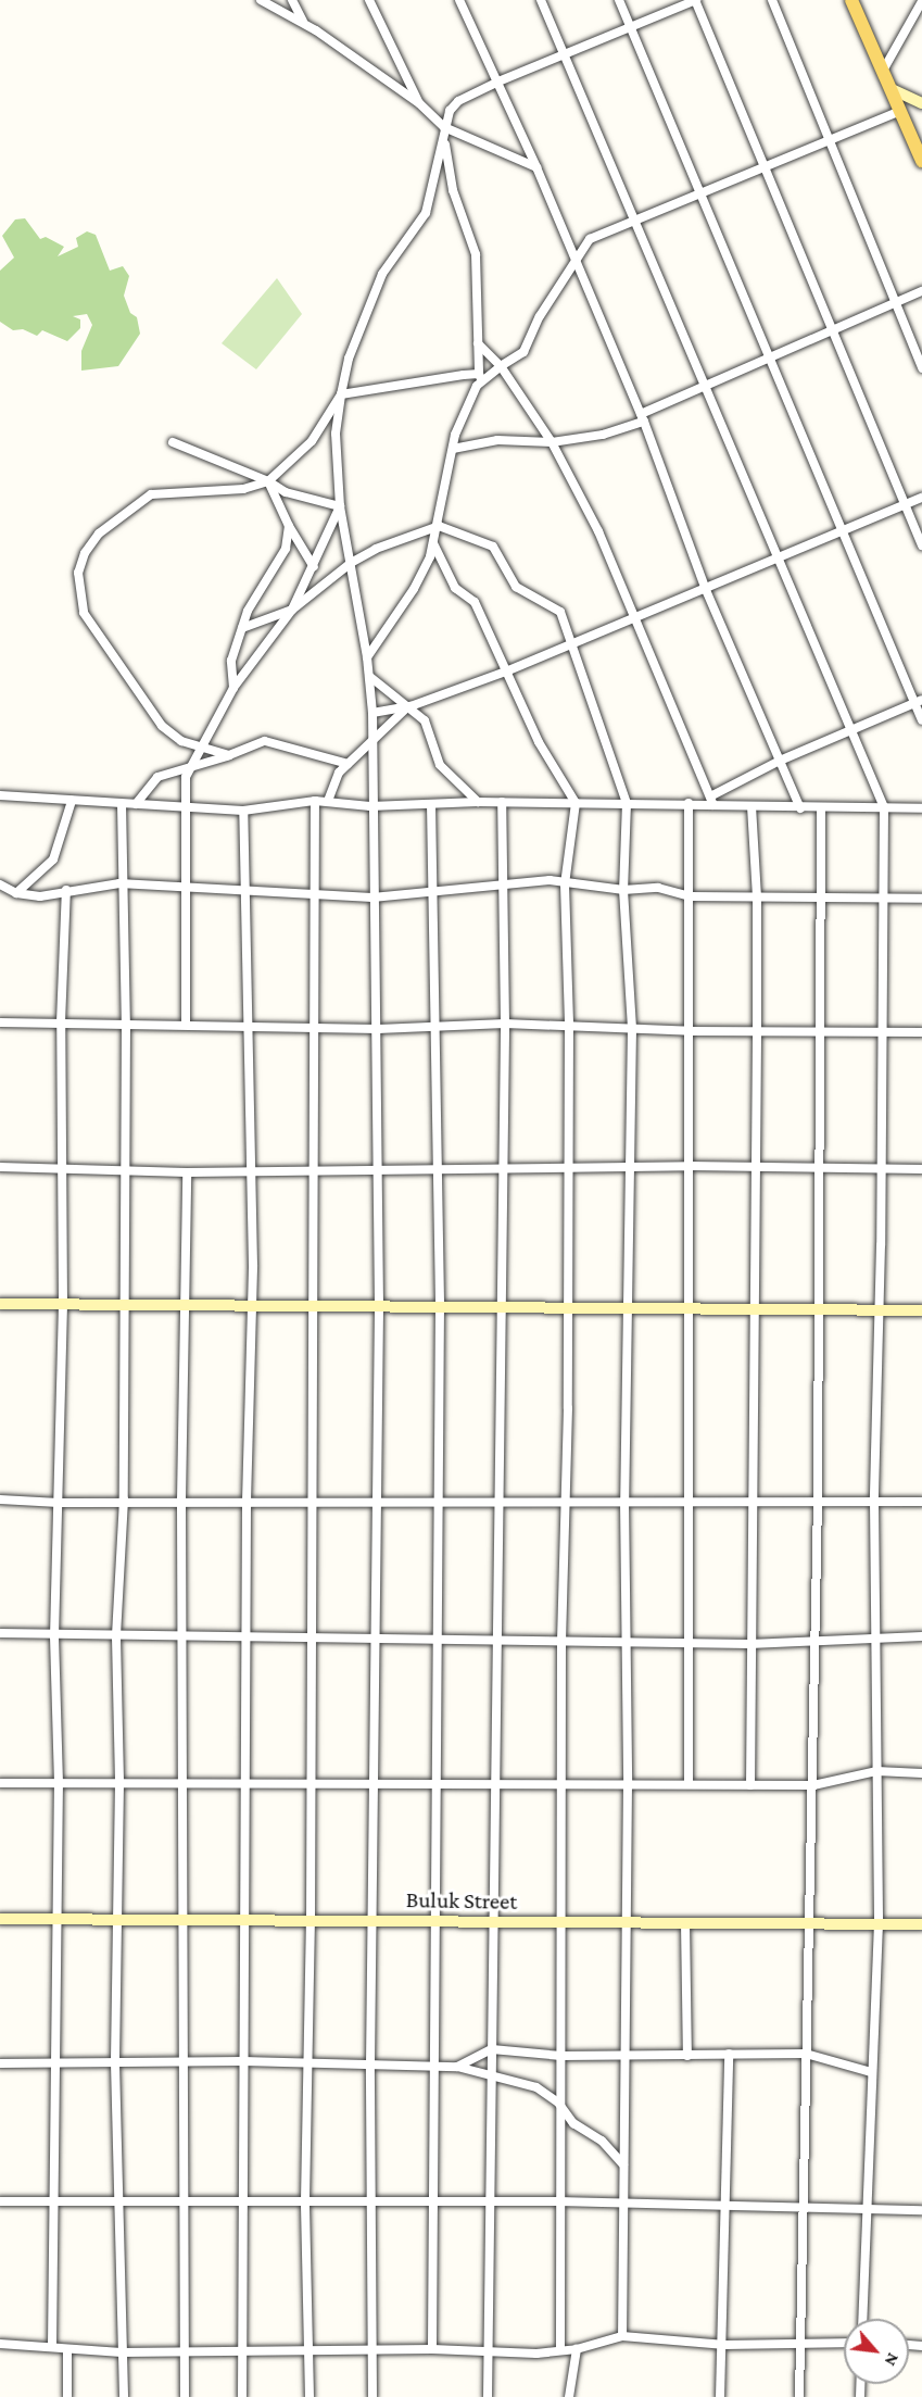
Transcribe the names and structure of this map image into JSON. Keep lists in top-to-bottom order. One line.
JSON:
{"streets":{"street":["Buluk Street"]},"north":"bottom right"}
